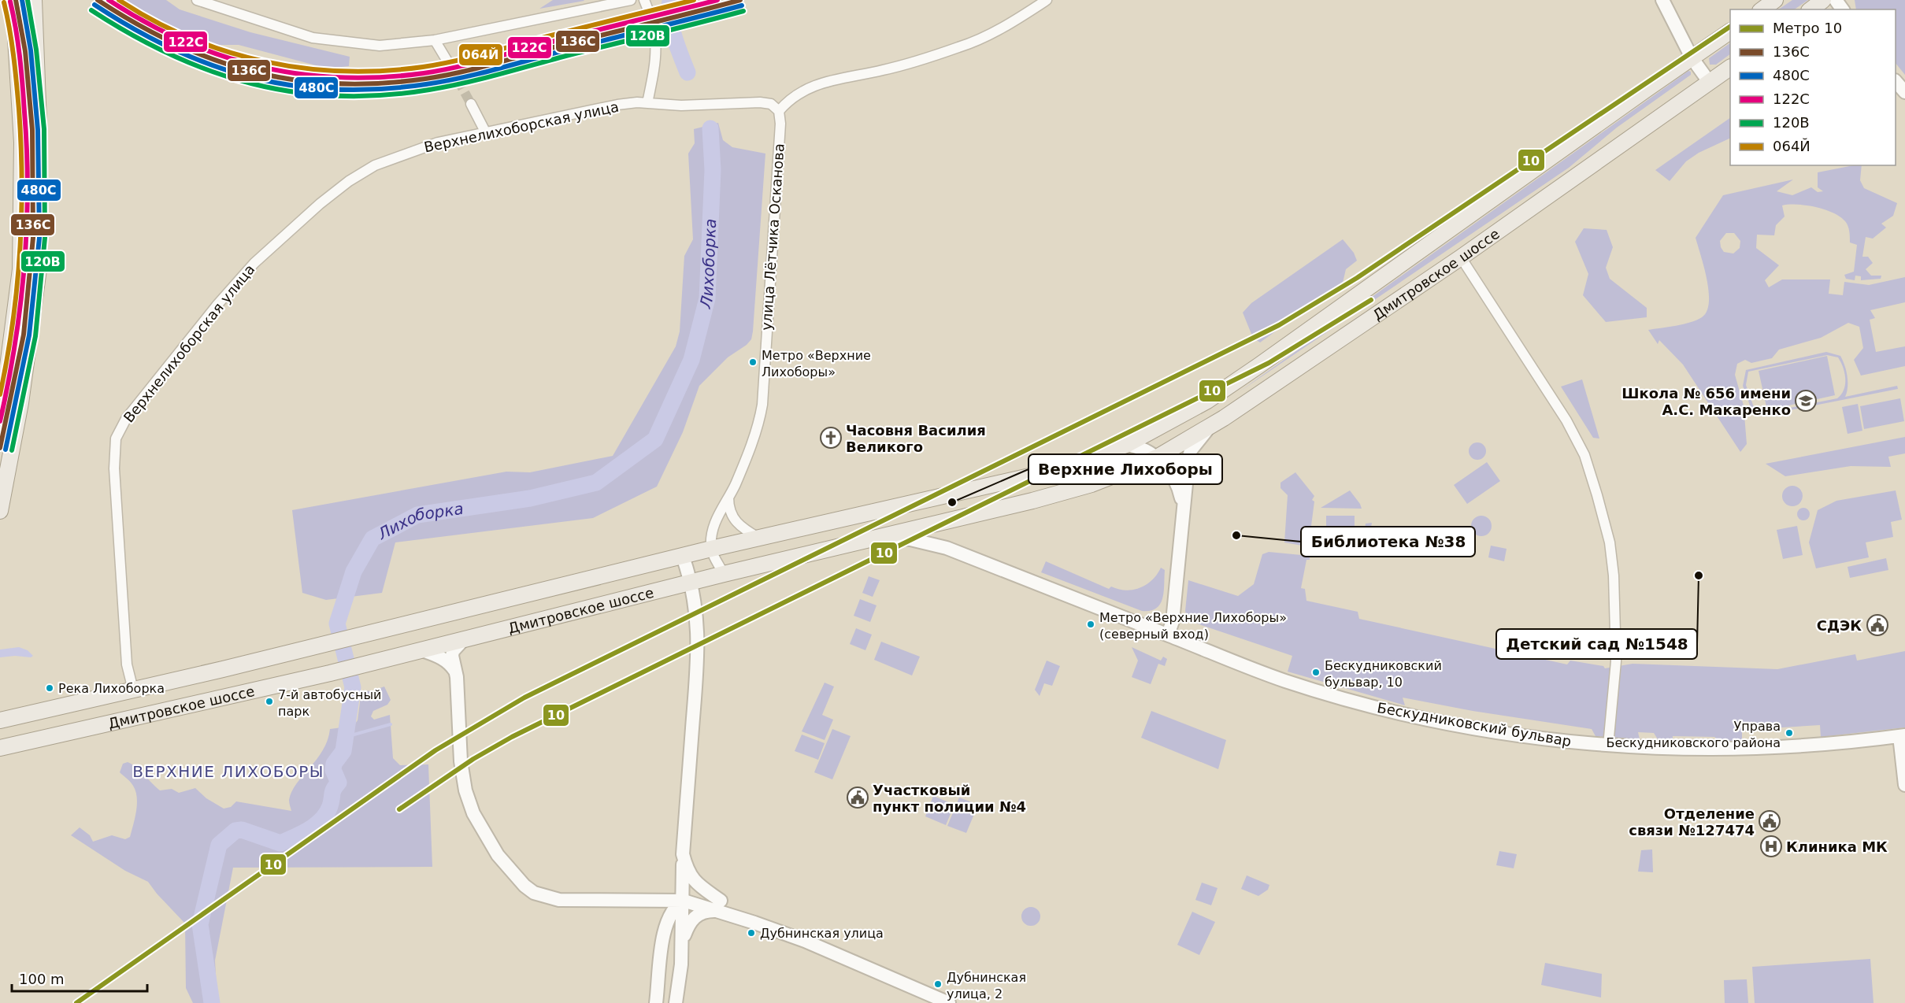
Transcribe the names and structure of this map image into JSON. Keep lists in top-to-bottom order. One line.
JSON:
{"streets":{"main road":["Дмитровское шоссе"],"street":["Верхнелихоборская улица","улица Лётчика Осканова","Бескудниковский бульвар"]},"crossings":[["Верхнелихоборская улица","улица Лётчика Осканова"],["Верхнелихоборская улица","Дмитровское шоссе"],["улица Лётчика Осканова","Дмитровское шоссе"],["Дмитровское шоссе","Бескудниковский бульвар"]],"districts":["ВЕРХНИЕ ЛИХОБОРЫ"],"water":["Лихоборка"],"places":{"other":["Метро «Верхние Лихоборы»","Верхние Лихоборы","Библиотека №38","Детский сад №1548","Метро «Верхние Лихоборы» (северный вход)","Бескудниковский бульвар, 10","Река Лихоборка","7-й автобусный парк","Управа Бескудниковского района","Дубнинская улица","Дубнинская улица, 2"],"school or university":["Школа № 656 имени А.С. Макаренко"],"church":["Часовня Василия Великого"],"public building":["СДЭК","Участковый пункт полиции №4","Отделение связи №127474"],"hospital":["Клиника МК"]},"lines":["transit line 136С","transit line 480С","transit line 122С","transit line 120В","transit line 064Й","metro line 10"],"legend":["Метро 10","136С","480С","122С","120В","064Й"],"scale_bar":"100 m"}
